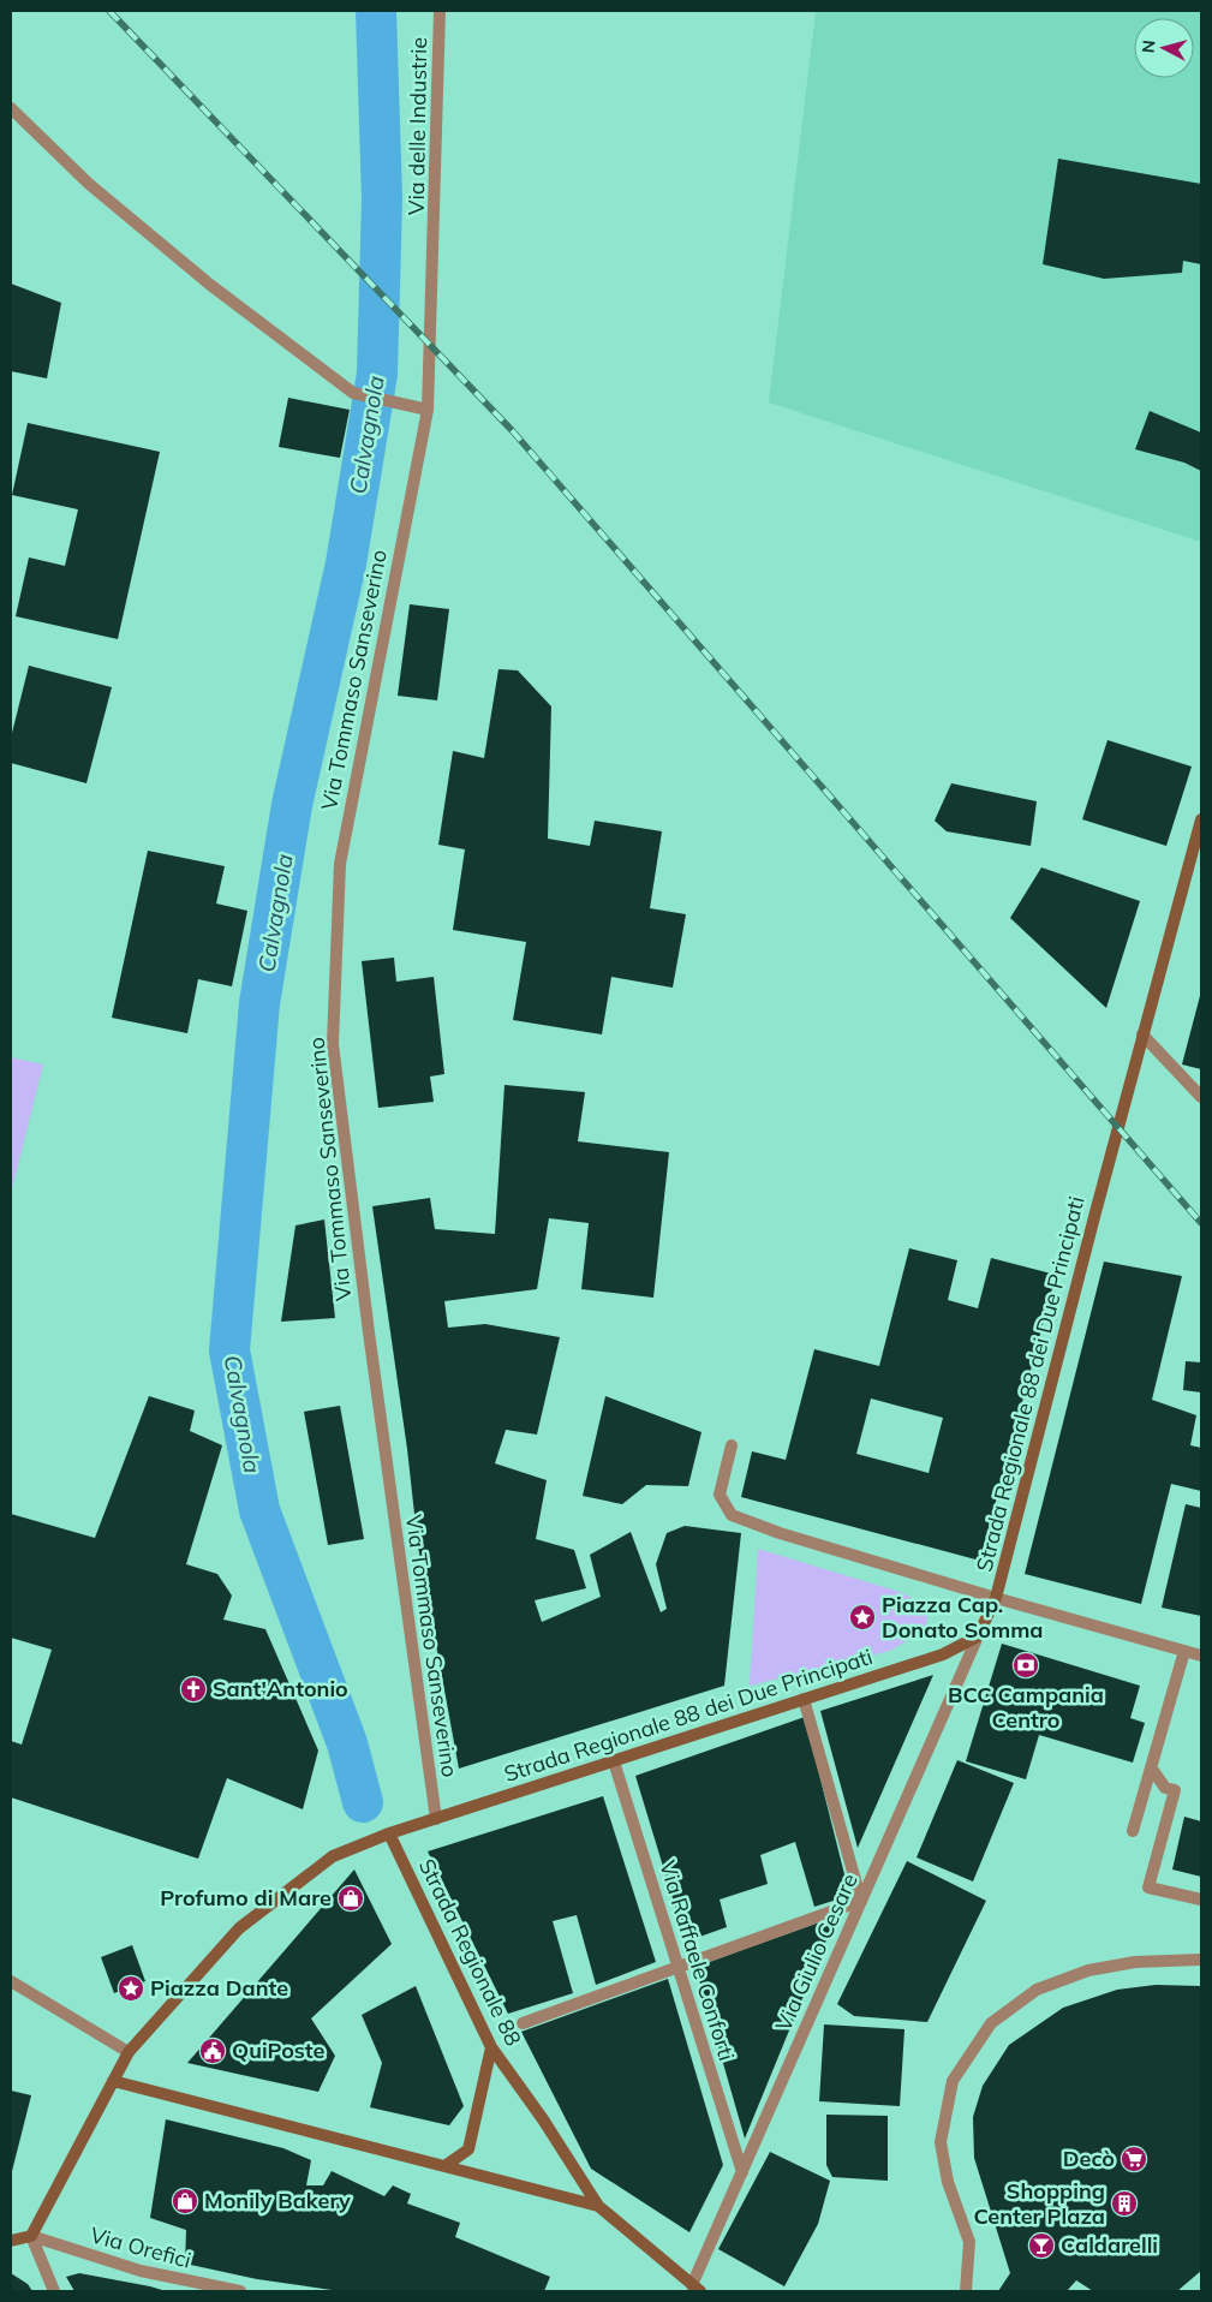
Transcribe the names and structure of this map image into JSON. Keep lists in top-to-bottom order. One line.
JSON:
{"streets":{"main road":["Strada Regionale 88 dei Due Principati","Strada Regionale 88"],"street":["Via delle Industrie","Via Tommaso Sanseverino","Via Giulio Cesare","Via Raffaele Conforti","Via Orefici"]},"crossings":[["Via delle Industrie","Via Tommaso Sanseverino"],["Via Tommaso Sanseverino","Strada Regionale 88 dei Due Principati"],["Strada Regionale 88 dei Due Principati","Strada Regionale 88"],["Strada Regionale 88 dei Due Principati","Via Giulio Cesare"],["Strada Regionale 88 dei Due Principati","Via Raffaele Conforti"],["Strada Regionale 88 dei Due Principati","Via Orefici"],["Via Giulio Cesare","Via Raffaele Conforti"]],"water":["Calvagnola"],"places":{"place":["Piazza Cap. Donato Somma","Piazza Dante"],"bank":["BCC Campania Centro"],"church":["Sant'Antonio"],"shop":["Profumo di Mare","Monily Bakery"],"public building":["QuiPoste"],"supermarket":["Decò"],"building":["Shopping Center Plaza"],"bar":["Caldarelli"]},"north":"left"}
